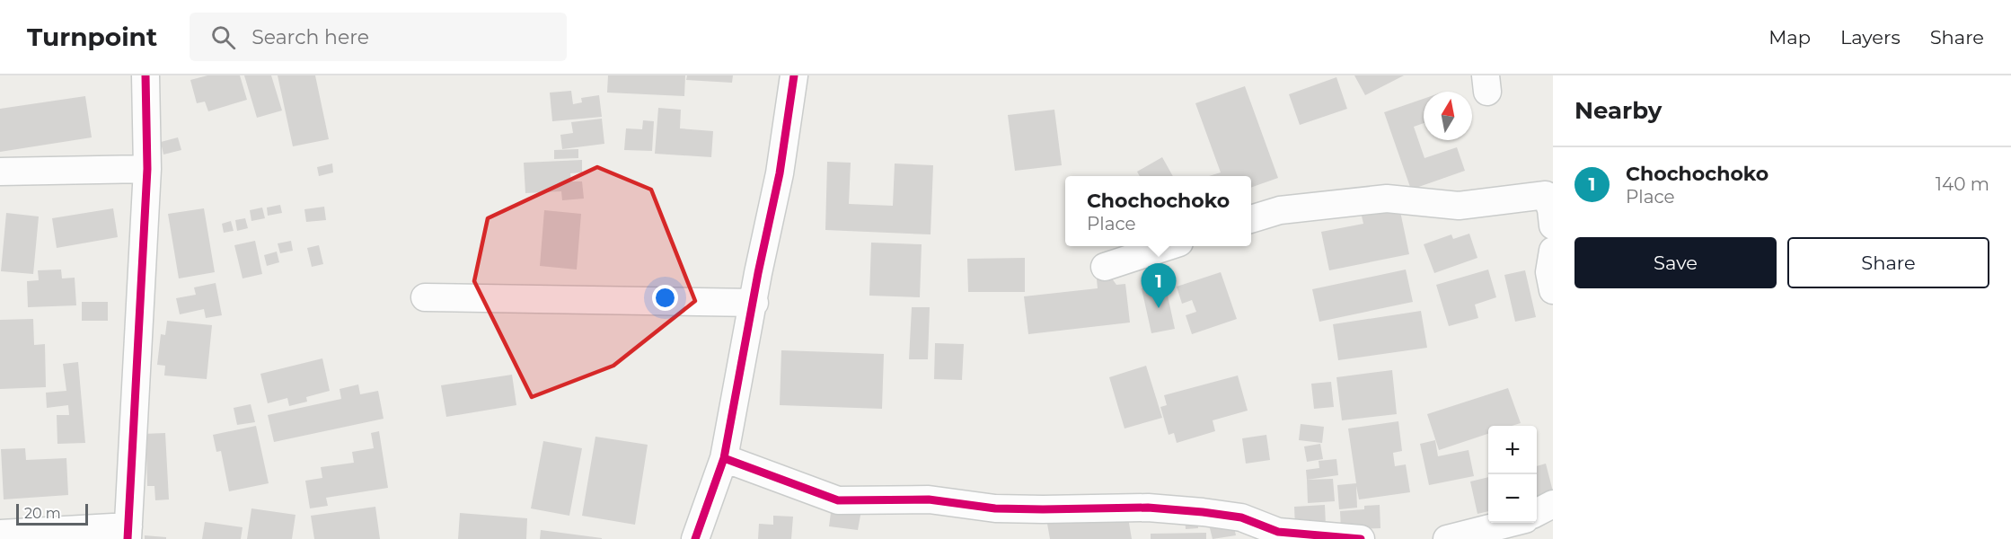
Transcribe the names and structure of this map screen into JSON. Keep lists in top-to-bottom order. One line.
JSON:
{"scale_bar":"20 m","north":"top","page":{"header":"Turnpoint","search":"Search here","nav":["Map","Layers","Share"],"heading":"Nearby","list":[{"mark":"1","name":"Chochochoko","note":"Place","value":"140 m"}],"popup":["Chochochoko","Place"],"buttons":["Save","Share"],"pins":"1","map_buttons":["+","−"],"scale":"20 m"}}
